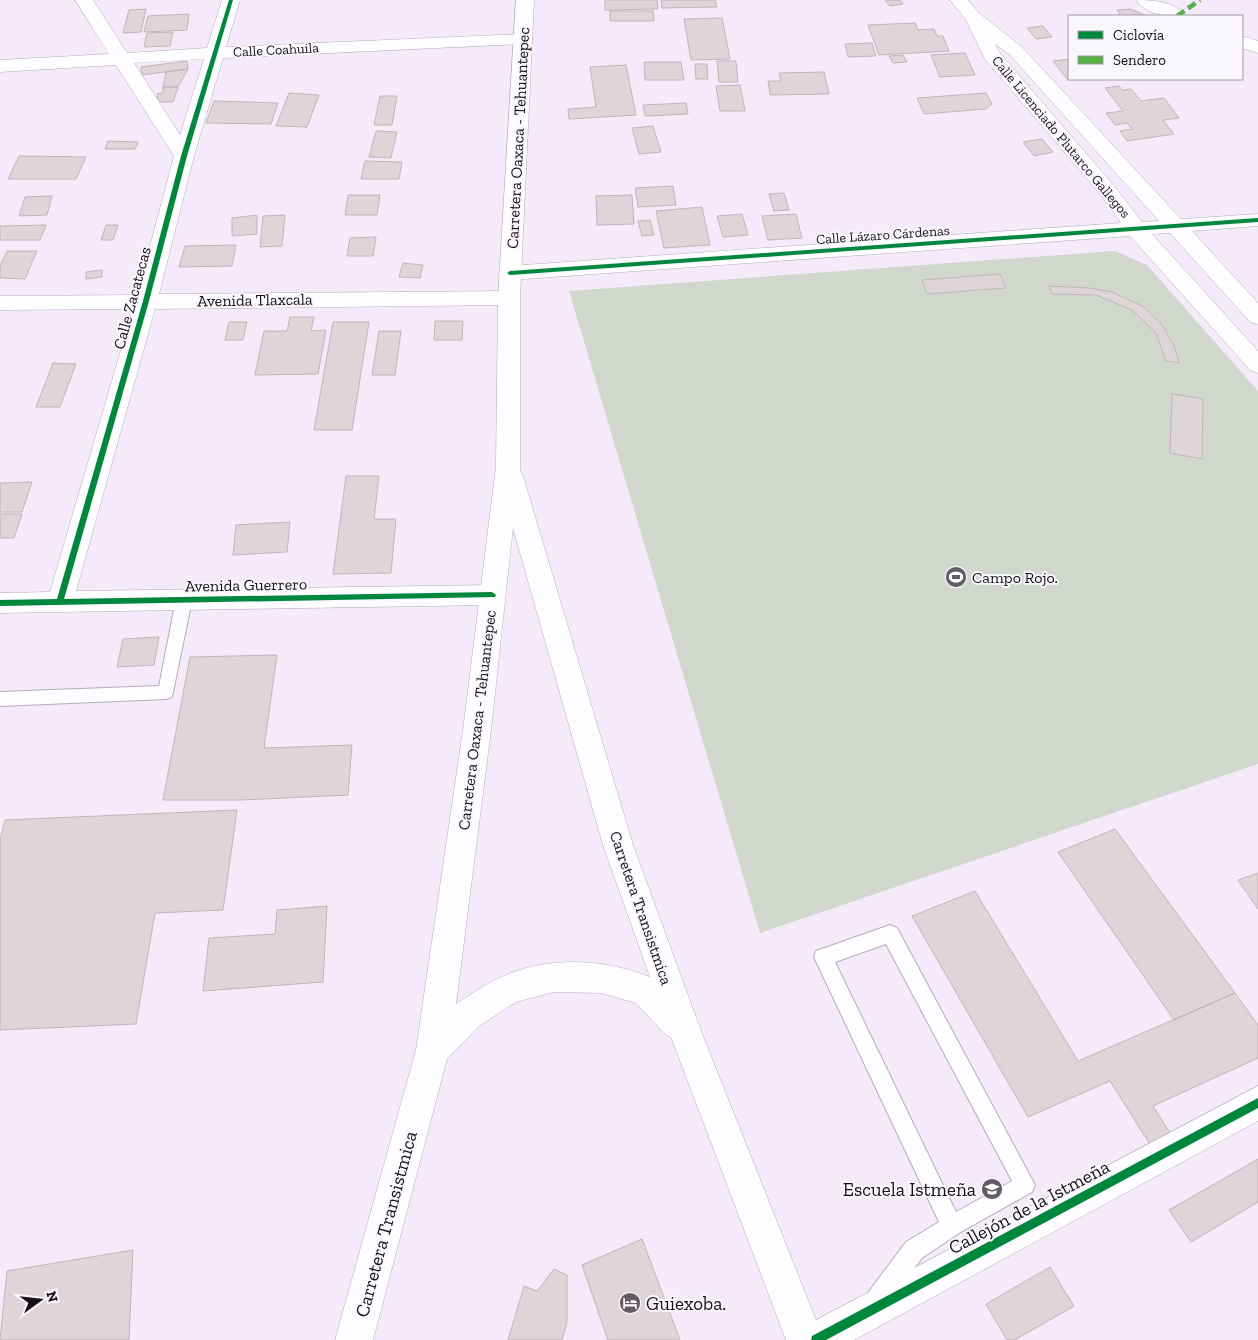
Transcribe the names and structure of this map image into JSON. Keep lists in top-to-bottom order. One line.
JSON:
{"streets":{"street":["Calle Coahuila","Calle Licenciado Plutarco Gallegos","Carretera Oaxaca - Tehuantepec","Calle Lázaro Cárdenas","Calle Zacatecas","Avenida Tlaxcala","Avenida Guerrero","Carretera Transistmica","Callejón de la Istmeña"]},"crossings":[["Calle Coahuila","Carretera Oaxaca - Tehuantepec"],["Calle Coahuila","Calle Zacatecas"],["Calle Licenciado Plutarco Gallegos","Calle Lázaro Cárdenas"],["Carretera Oaxaca - Tehuantepec","Calle Lázaro Cárdenas"],["Carretera Oaxaca - Tehuantepec","Avenida Tlaxcala"],["Carretera Oaxaca - Tehuantepec","Avenida Guerrero"],["Carretera Oaxaca - Tehuantepec","Carretera Transistmica"],["Calle Zacatecas","Avenida Tlaxcala"],["Calle Zacatecas","Avenida Guerrero"]],"places":{"sports":["Campo Rojo."],"school or university":["Escuela Istmeña"],"hotel":["Guiexoba."]},"legend":["Ciclovía","Sendero"],"north":"right"}
